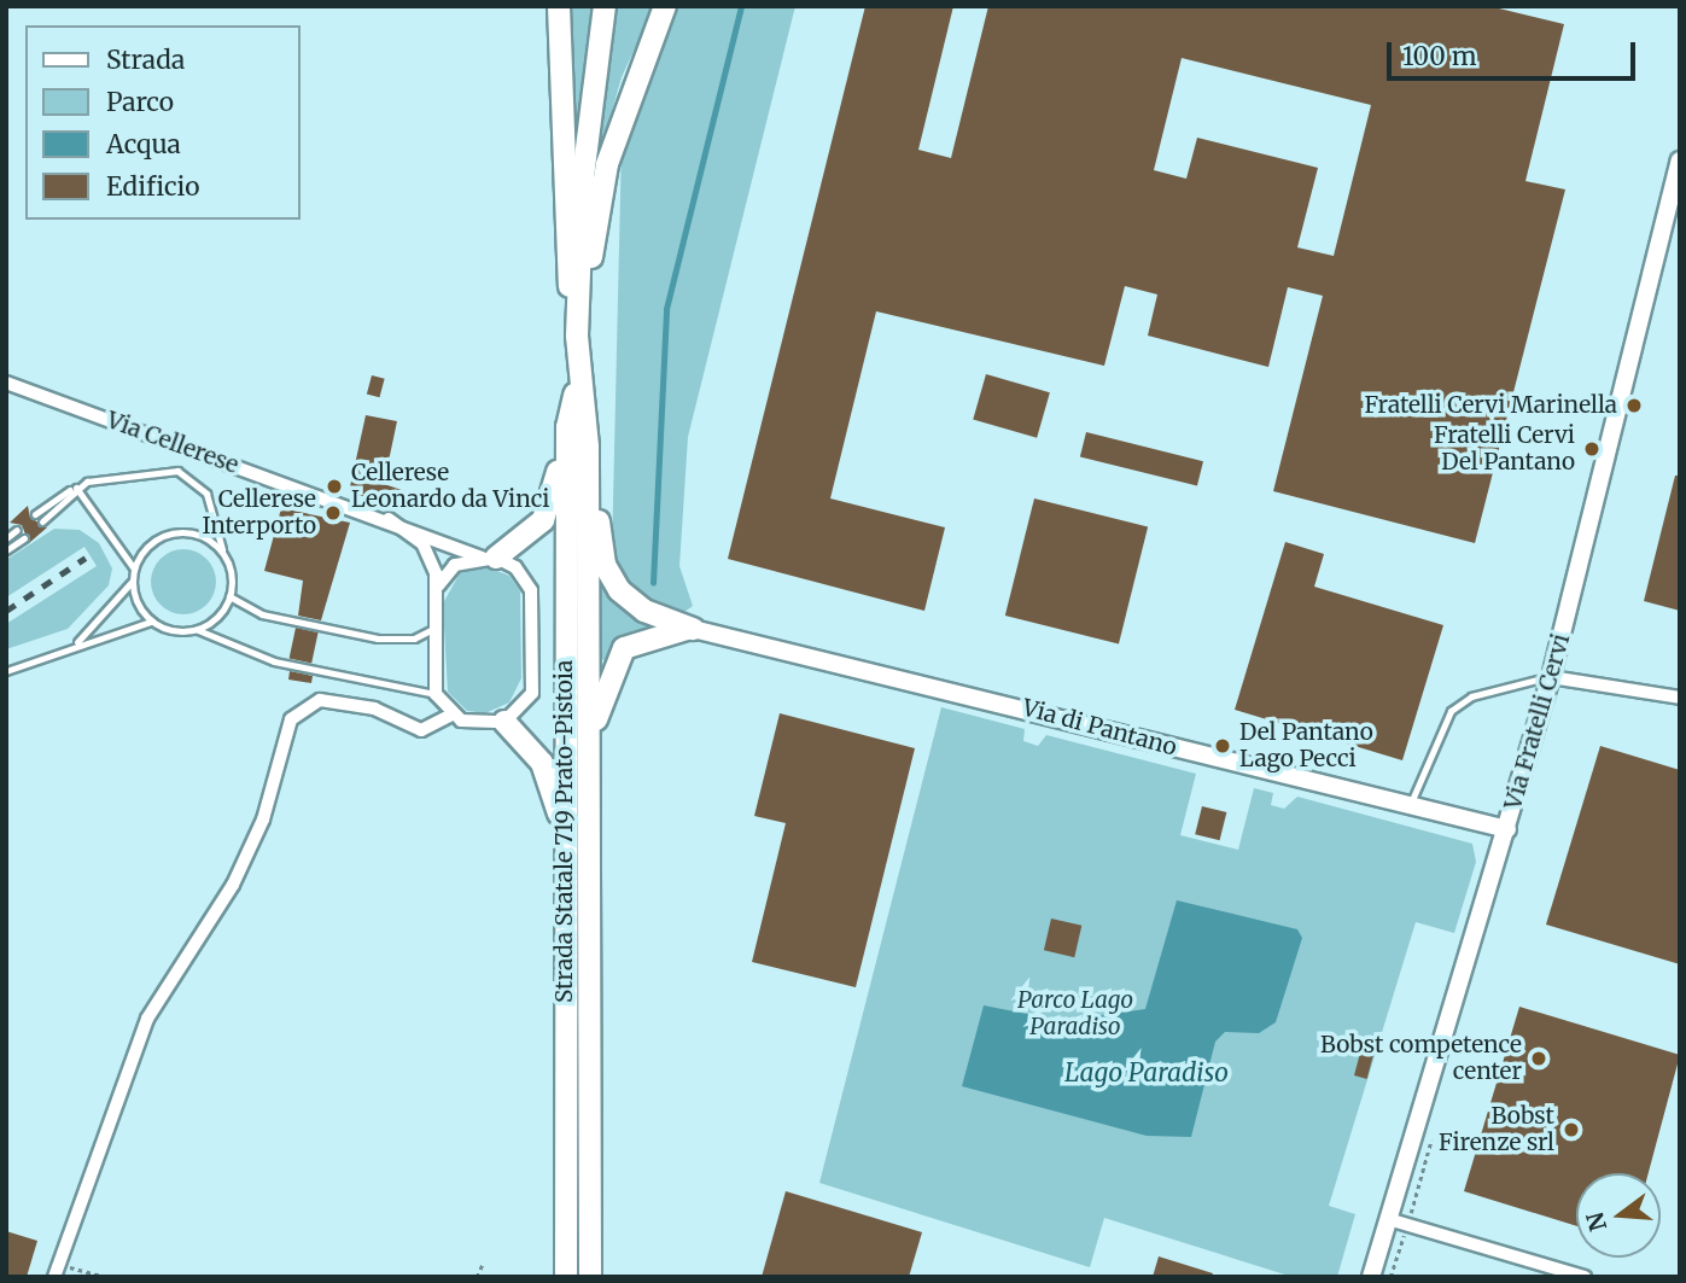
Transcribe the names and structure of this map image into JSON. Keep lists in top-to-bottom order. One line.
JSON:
{"streets":{"highway":["Strada Statale 719 Prato-Pistoia"],"street":["Via Cellerese","Via Fratelli Cervi","Via di Pantano"]},"crossings":[["Via Fratelli Cervi","Via di Pantano"]],"water":["Lago Paradiso"],"parks":["Parco Lago Paradiso"],"places":["Fratelli Cervi Marinella","Fratelli Cervi Del Pantano","Cellerese Leonardo da Vinci","Cellerese Interporto","Del Pantano Lago Pecci","Bobst competence center","Bobst Firenze srl"],"legend":["Strada","Parco","Acqua","Edificio"],"scale_bar":"100 m","north":"left"}
